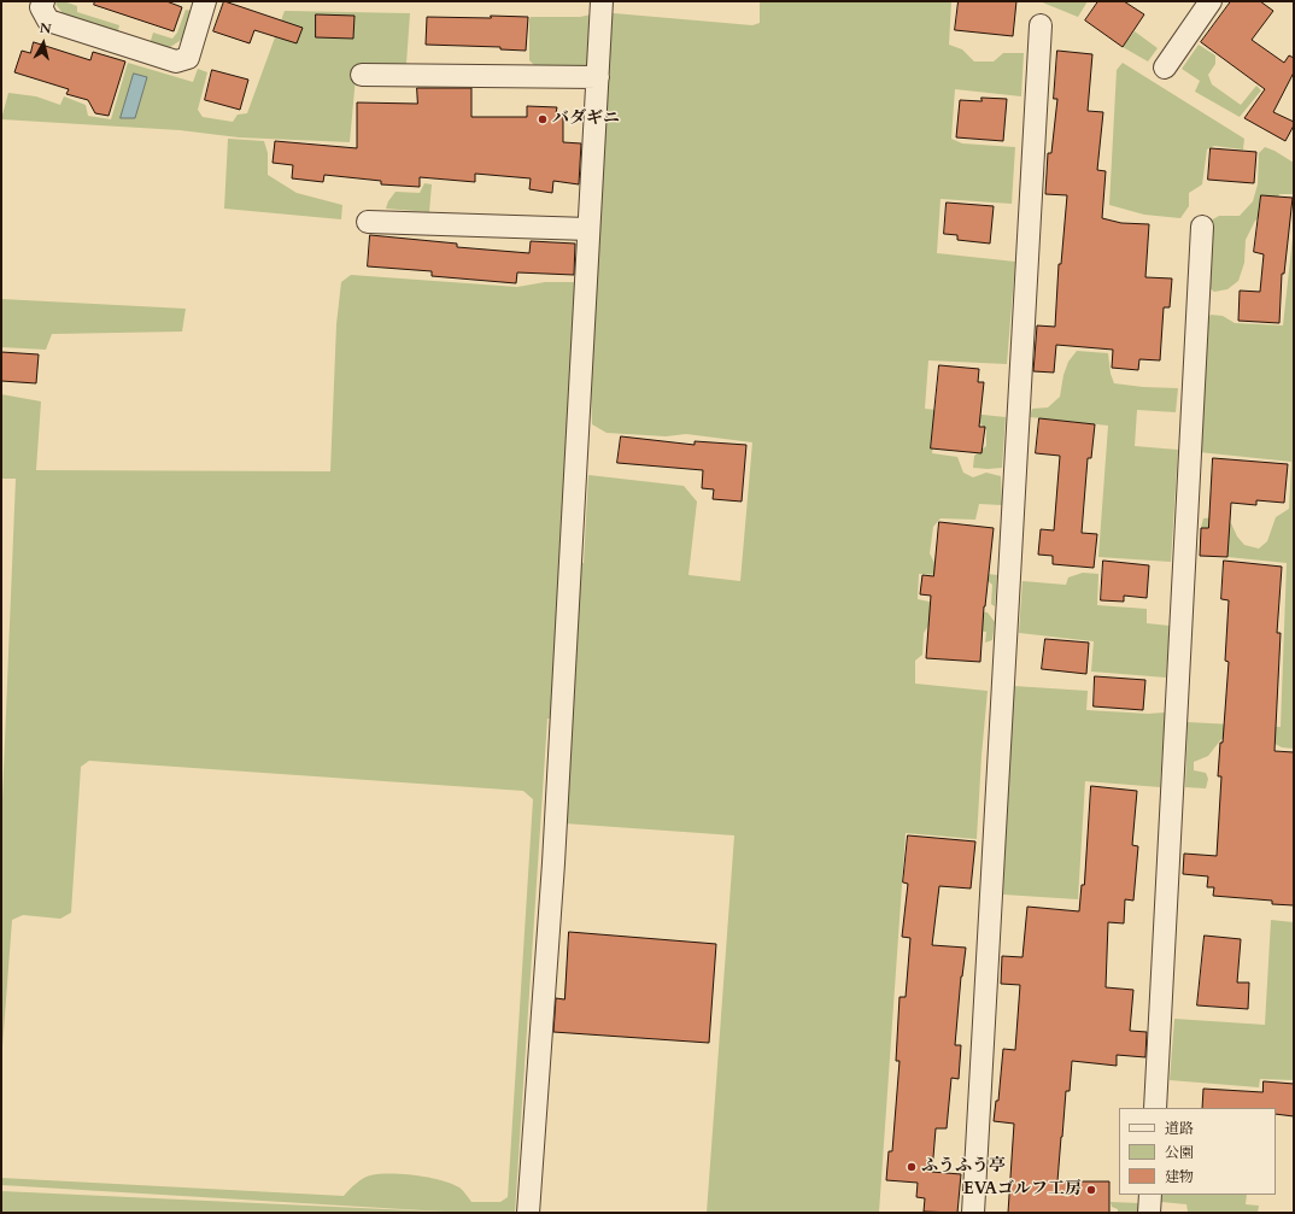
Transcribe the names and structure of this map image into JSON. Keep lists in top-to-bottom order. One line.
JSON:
{"places":["バダギニ","ふうふう亭","EVAゴルフ工房"],"legend":["道路","公園","建物"],"north":"top"}
